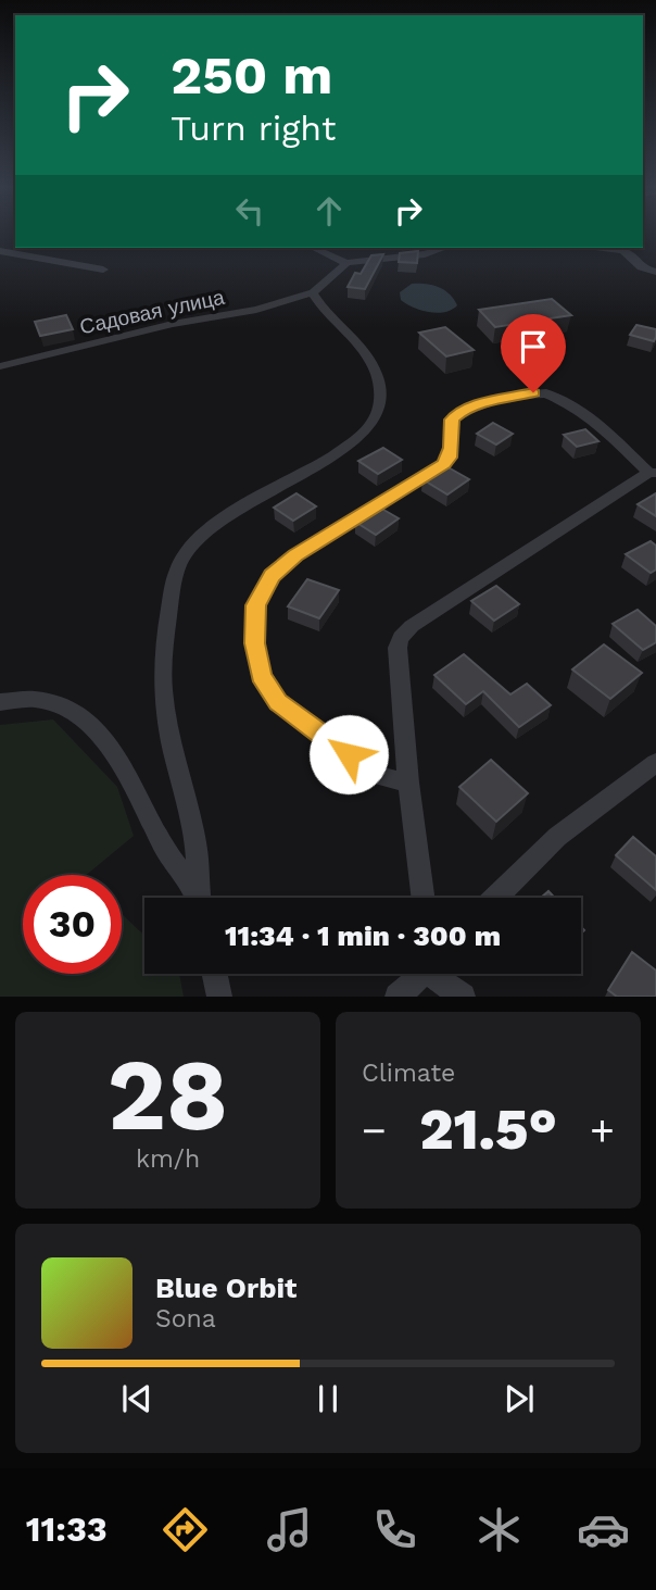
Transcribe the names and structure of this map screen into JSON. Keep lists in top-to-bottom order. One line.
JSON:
{"streets":{"street":["Садовая улица"]},"page":{"turn":["250 m","Turn right"],"limit":"30","trip":"11:34 · 1 min · 300 m","tile":[["28","km/h"],"Climate"],"heat":["−","21.5°","+"],"song":["Blue Orbit","Sona"],"tabs":"11:33"}}
